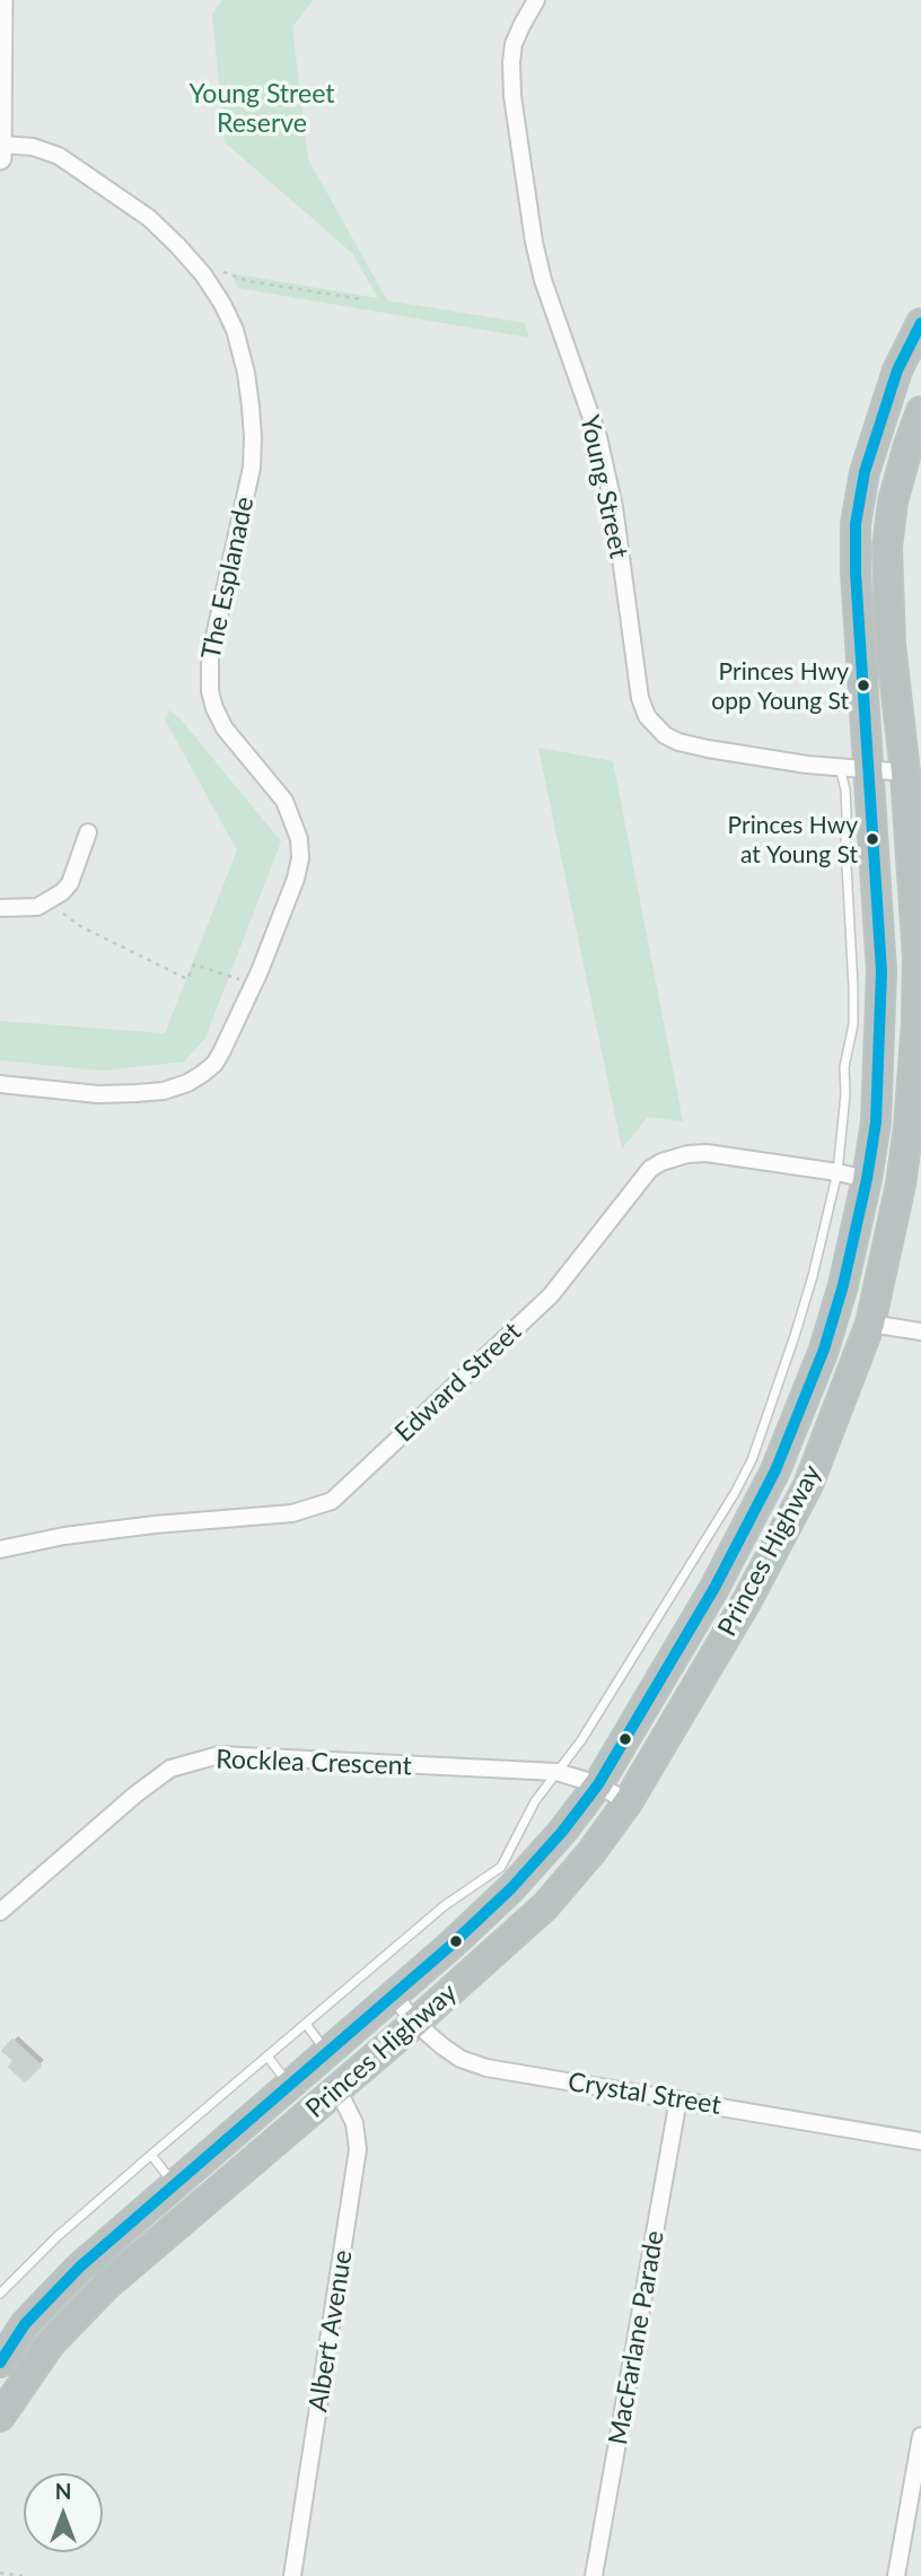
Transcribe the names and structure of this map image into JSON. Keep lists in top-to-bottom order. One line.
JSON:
{"streets":{"highway":["Princes Highway"],"street":["Young Street","The Esplanade","Edward Street","Rocklea Crescent","Crystal Street","Albert Avenue","MacFarlane Parade"]},"crossings":[["Young Street","Princes Highway"],["Edward Street","Princes Highway"],["Princes Highway","Rocklea Crescent"],["Princes Highway","Crystal Street"],["Princes Highway","Albert Avenue"],["Crystal Street","MacFarlane Parade"]],"parks":["Young Street Reserve"],"places":["Princes Hwy opp Young St","Princes Hwy at Young St"],"north":"top"}
